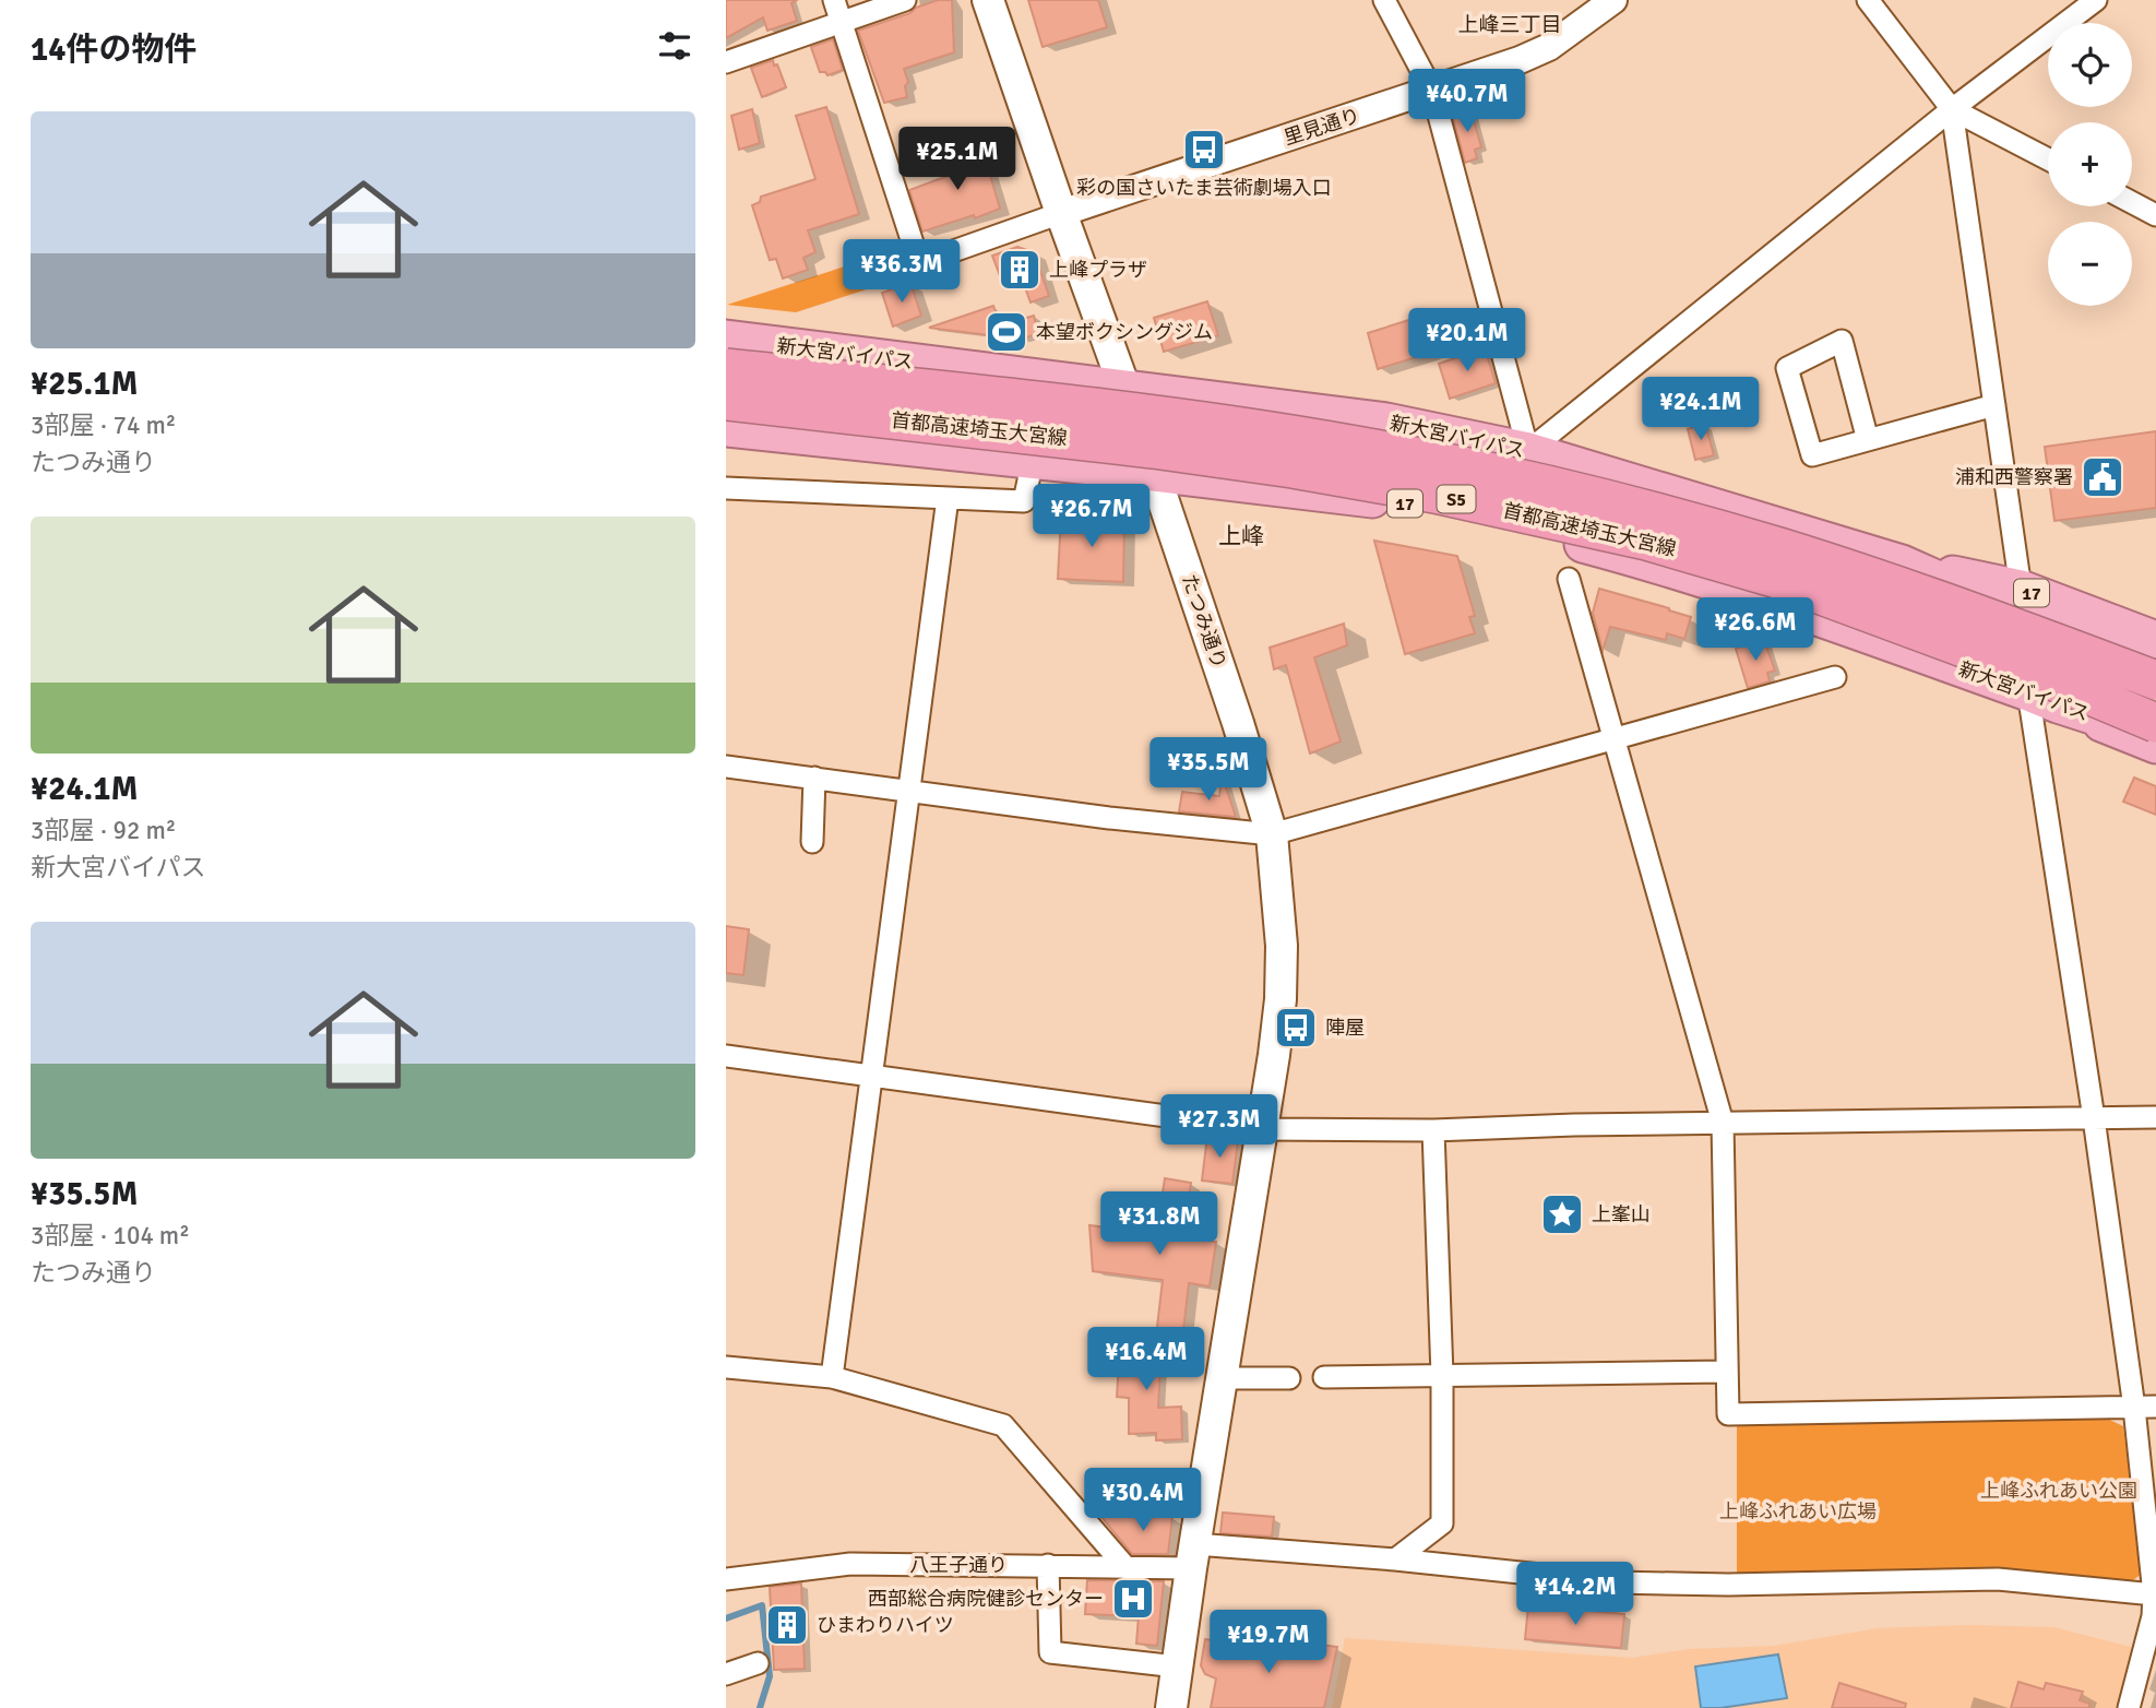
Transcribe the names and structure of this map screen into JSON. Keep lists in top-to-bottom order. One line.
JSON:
{"streets":{"highway":["新大宮バイパス","首都高速埼玉大宮線","S5","17"],"main road":["たつみ通り"],"street":["里見通り","八王子通り"]},"crossings":[["里見通り","たつみ通り"],["新大宮バイパス","17"],["新大宮バイパス","たつみ通り"],["たつみ通り","八王子通り"]],"districts":["上峰三丁目","上峰"],"parks":["上峰ふれあい公園","上峰ふれあい広場"],"places":{"bus stop":["彩の国さいたま芸術劇場入口","陣屋"],"building":["上峰プラザ","ひまわりハイツ"],"sports":["本望ボクシングジム"],"public building":["浦和西警察署"],"place":["上峯山"],"hospital":["西部総合病院健診センター"]},"page":{"heading":"14件の物件","map_buttons":["+","−"],"price":["¥40.7M","¥25.1M","¥36.3M","¥20.1M","¥24.1M","¥26.7M","¥26.6M","¥35.5M","¥27.3M","¥31.8M","¥16.4M","¥30.4M","¥14.2M","¥19.7M"],"list":[{"name":"¥25.1M","note":"3部屋 · 74 m² · たつみ通り"},{"name":"¥24.1M","note":"3部屋 · 92 m² · 新大宮バイパス"},{"name":"¥35.5M","note":"3部屋 · 104 m² · たつみ通り"}]}}
